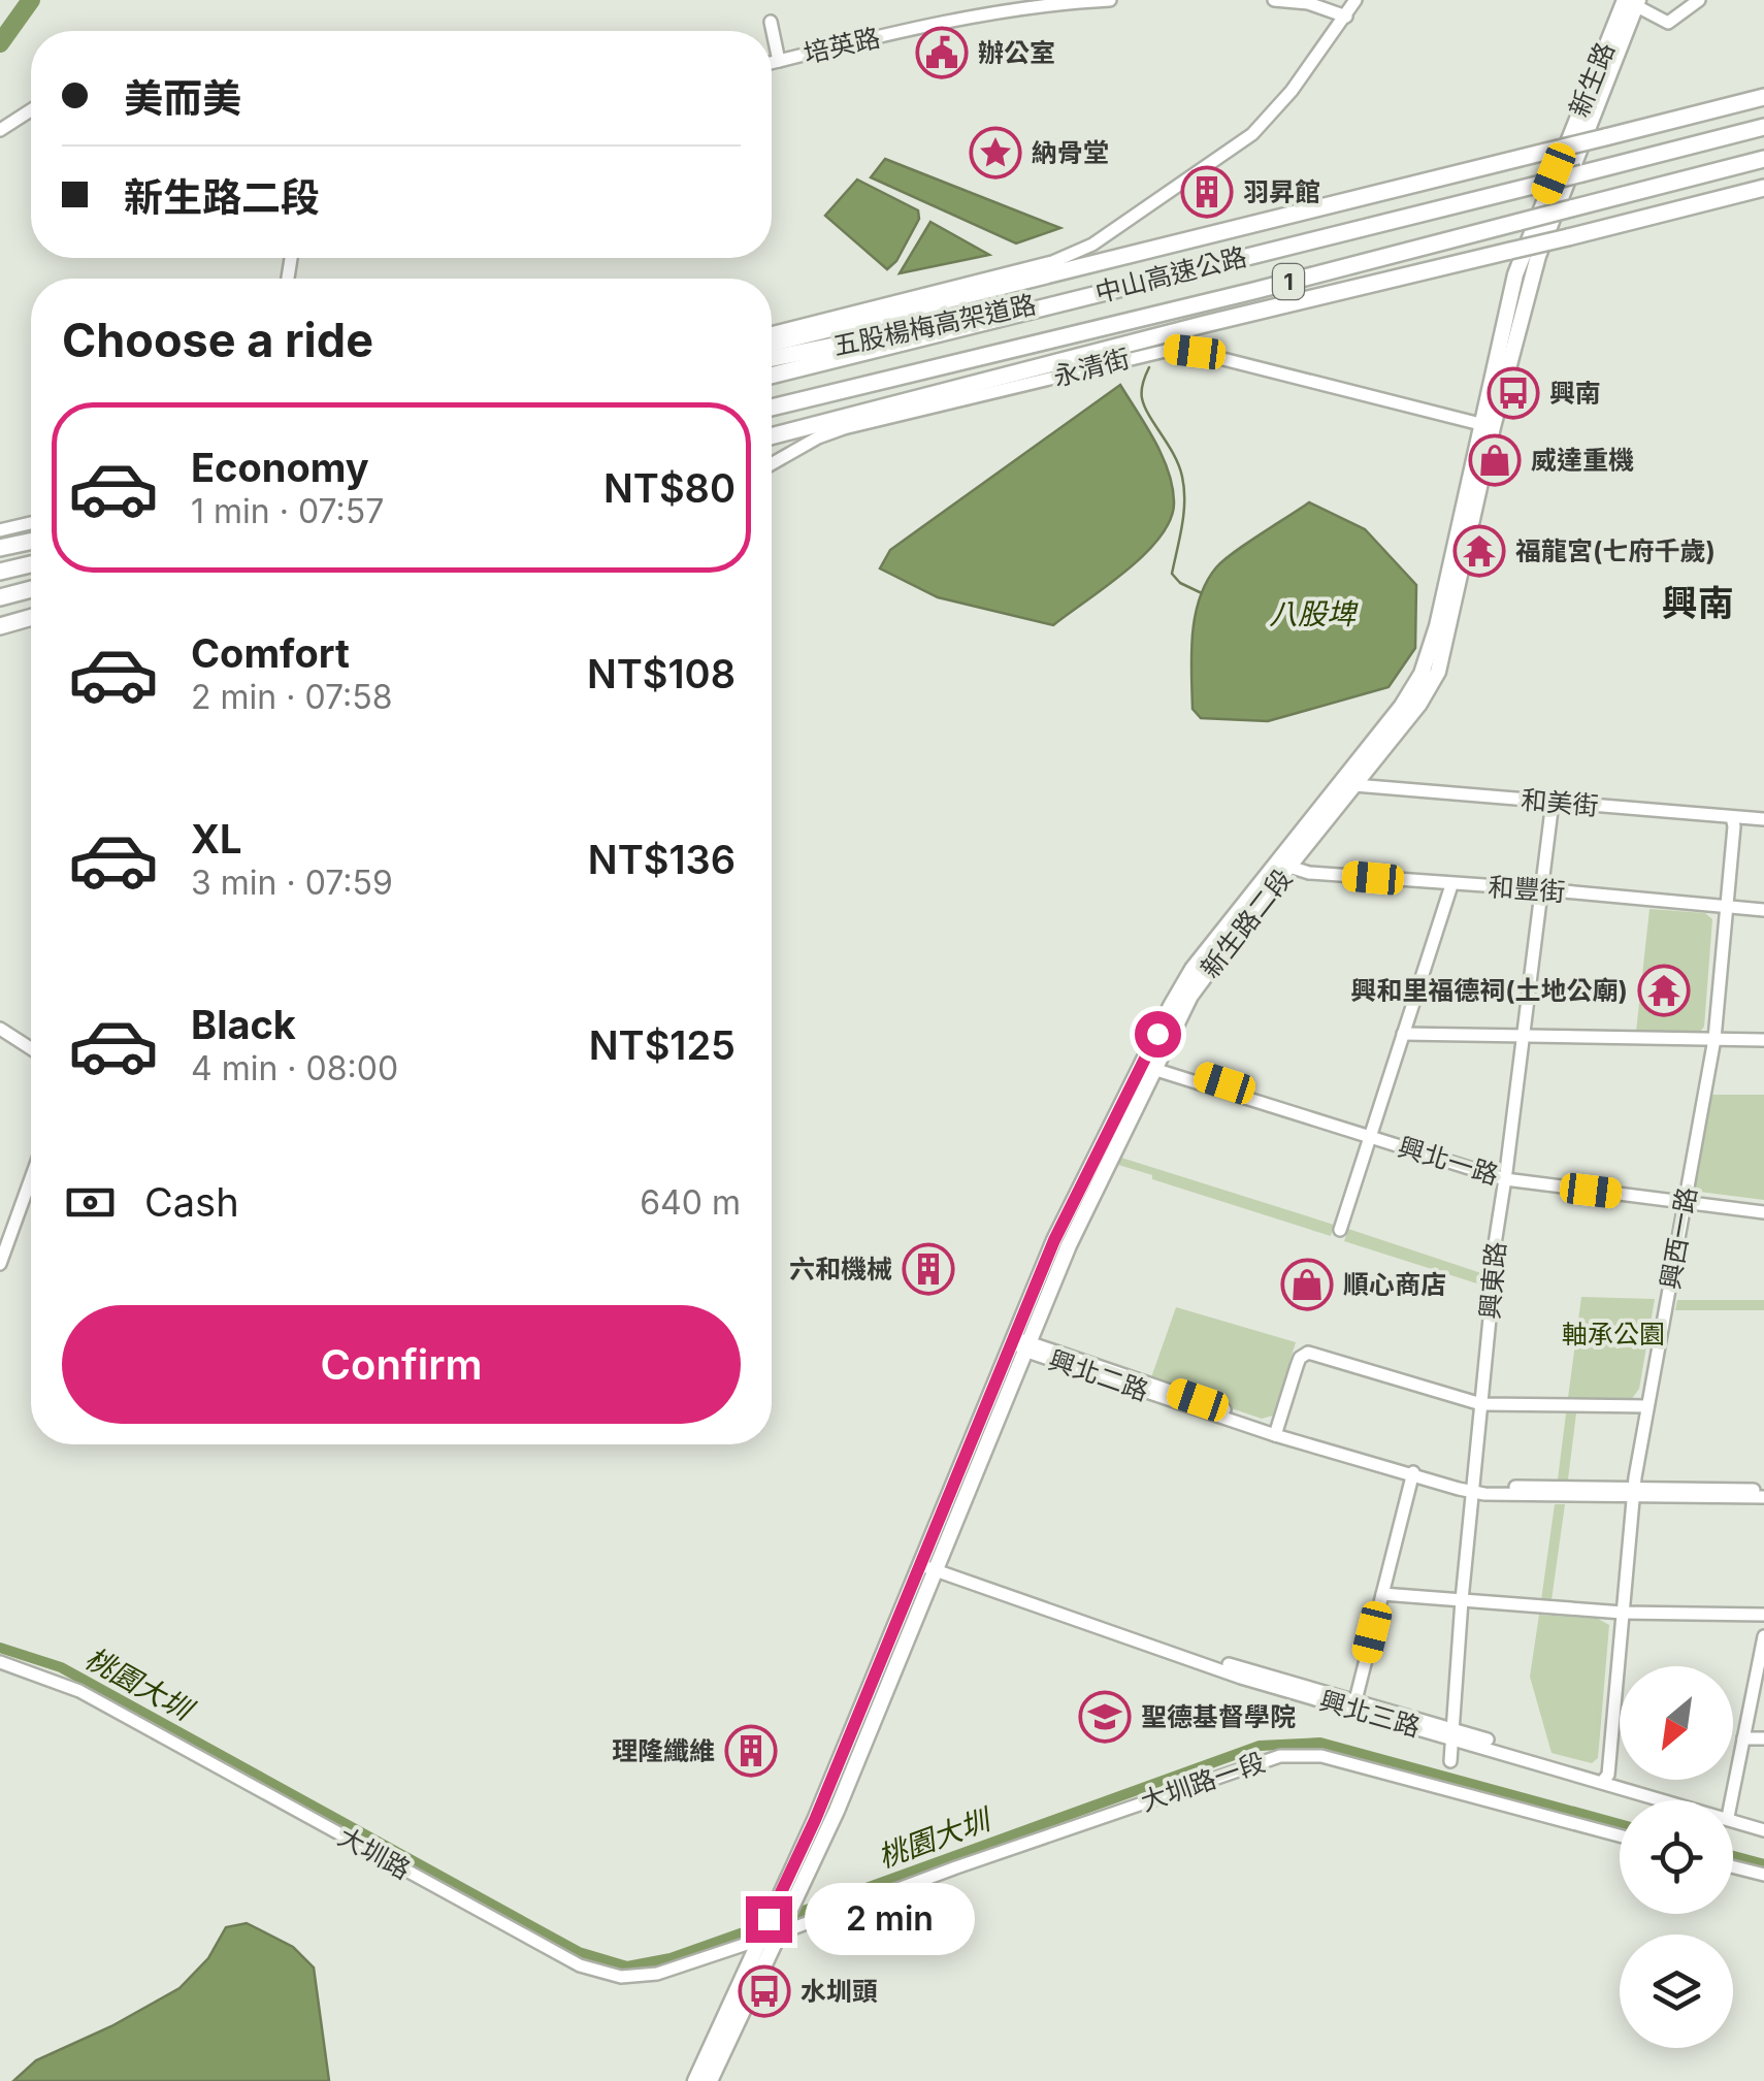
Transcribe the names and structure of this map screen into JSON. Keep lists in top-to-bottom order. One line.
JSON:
{"streets":{"highway":["中山高速公路","1","五股楊梅高架道路"],"main road":["新生路","新生路二段"],"street":["培英路","永清街","和美街","和豐街","興北一路","興西一路","興東路","興北二路","興北三路","大圳路一段","大圳路"]},"crossings":[["新生路","新生路二段"],["中山高速公路","五股楊梅高架道路"],["永清街","新生路二段"],["和美街","新生路二段"],["和美街","興西一路"],["和美街","興東路"],["和豐街","新生路二段"],["和豐街","興西一路"],["和豐街","興東路"],["新生路二段","興北一路"],["新生路二段","興北二路"],["新生路二段","興北三路"],["新生路二段","大圳路一段"],["新生路二段","大圳路"],["興北一路","興西一路"],["興北一路","興東路"],["興東路","興北二路"],["興東路","興北三路"]],"districts":["興南"],"water":["八股埤","桃園大圳"],"parks":["軸承公園"],"places":{"public building":["辦公室"],"place":["納骨堂"],"building":["羽昇館","六和機械","理隆纖維"],"bus stop":["興南","水圳頭"],"shop":["威達重機","順心商店"],"temple":["福龍宮(七府千歲)","興和里福德祠(土地公廟)"],"school or university":["聖德基督學院"]},"north":"bottom left","page":{"banner":["美而美","新生路二段"],"heading":"Choose a ride","list":[{"name":"Economy","note":"1 min · 07:57","value":"NT$80"},{"name":"Comfort","note":"2 min · 07:58","value":"NT$108"},{"name":"XL","note":"3 min · 07:59","value":"NT$136"},{"name":"Black","note":"4 min · 08:00","value":"NT$125"}],"pay":["Cash","640 m"],"buttons":"Confirm","bubble":"2 min"}}
